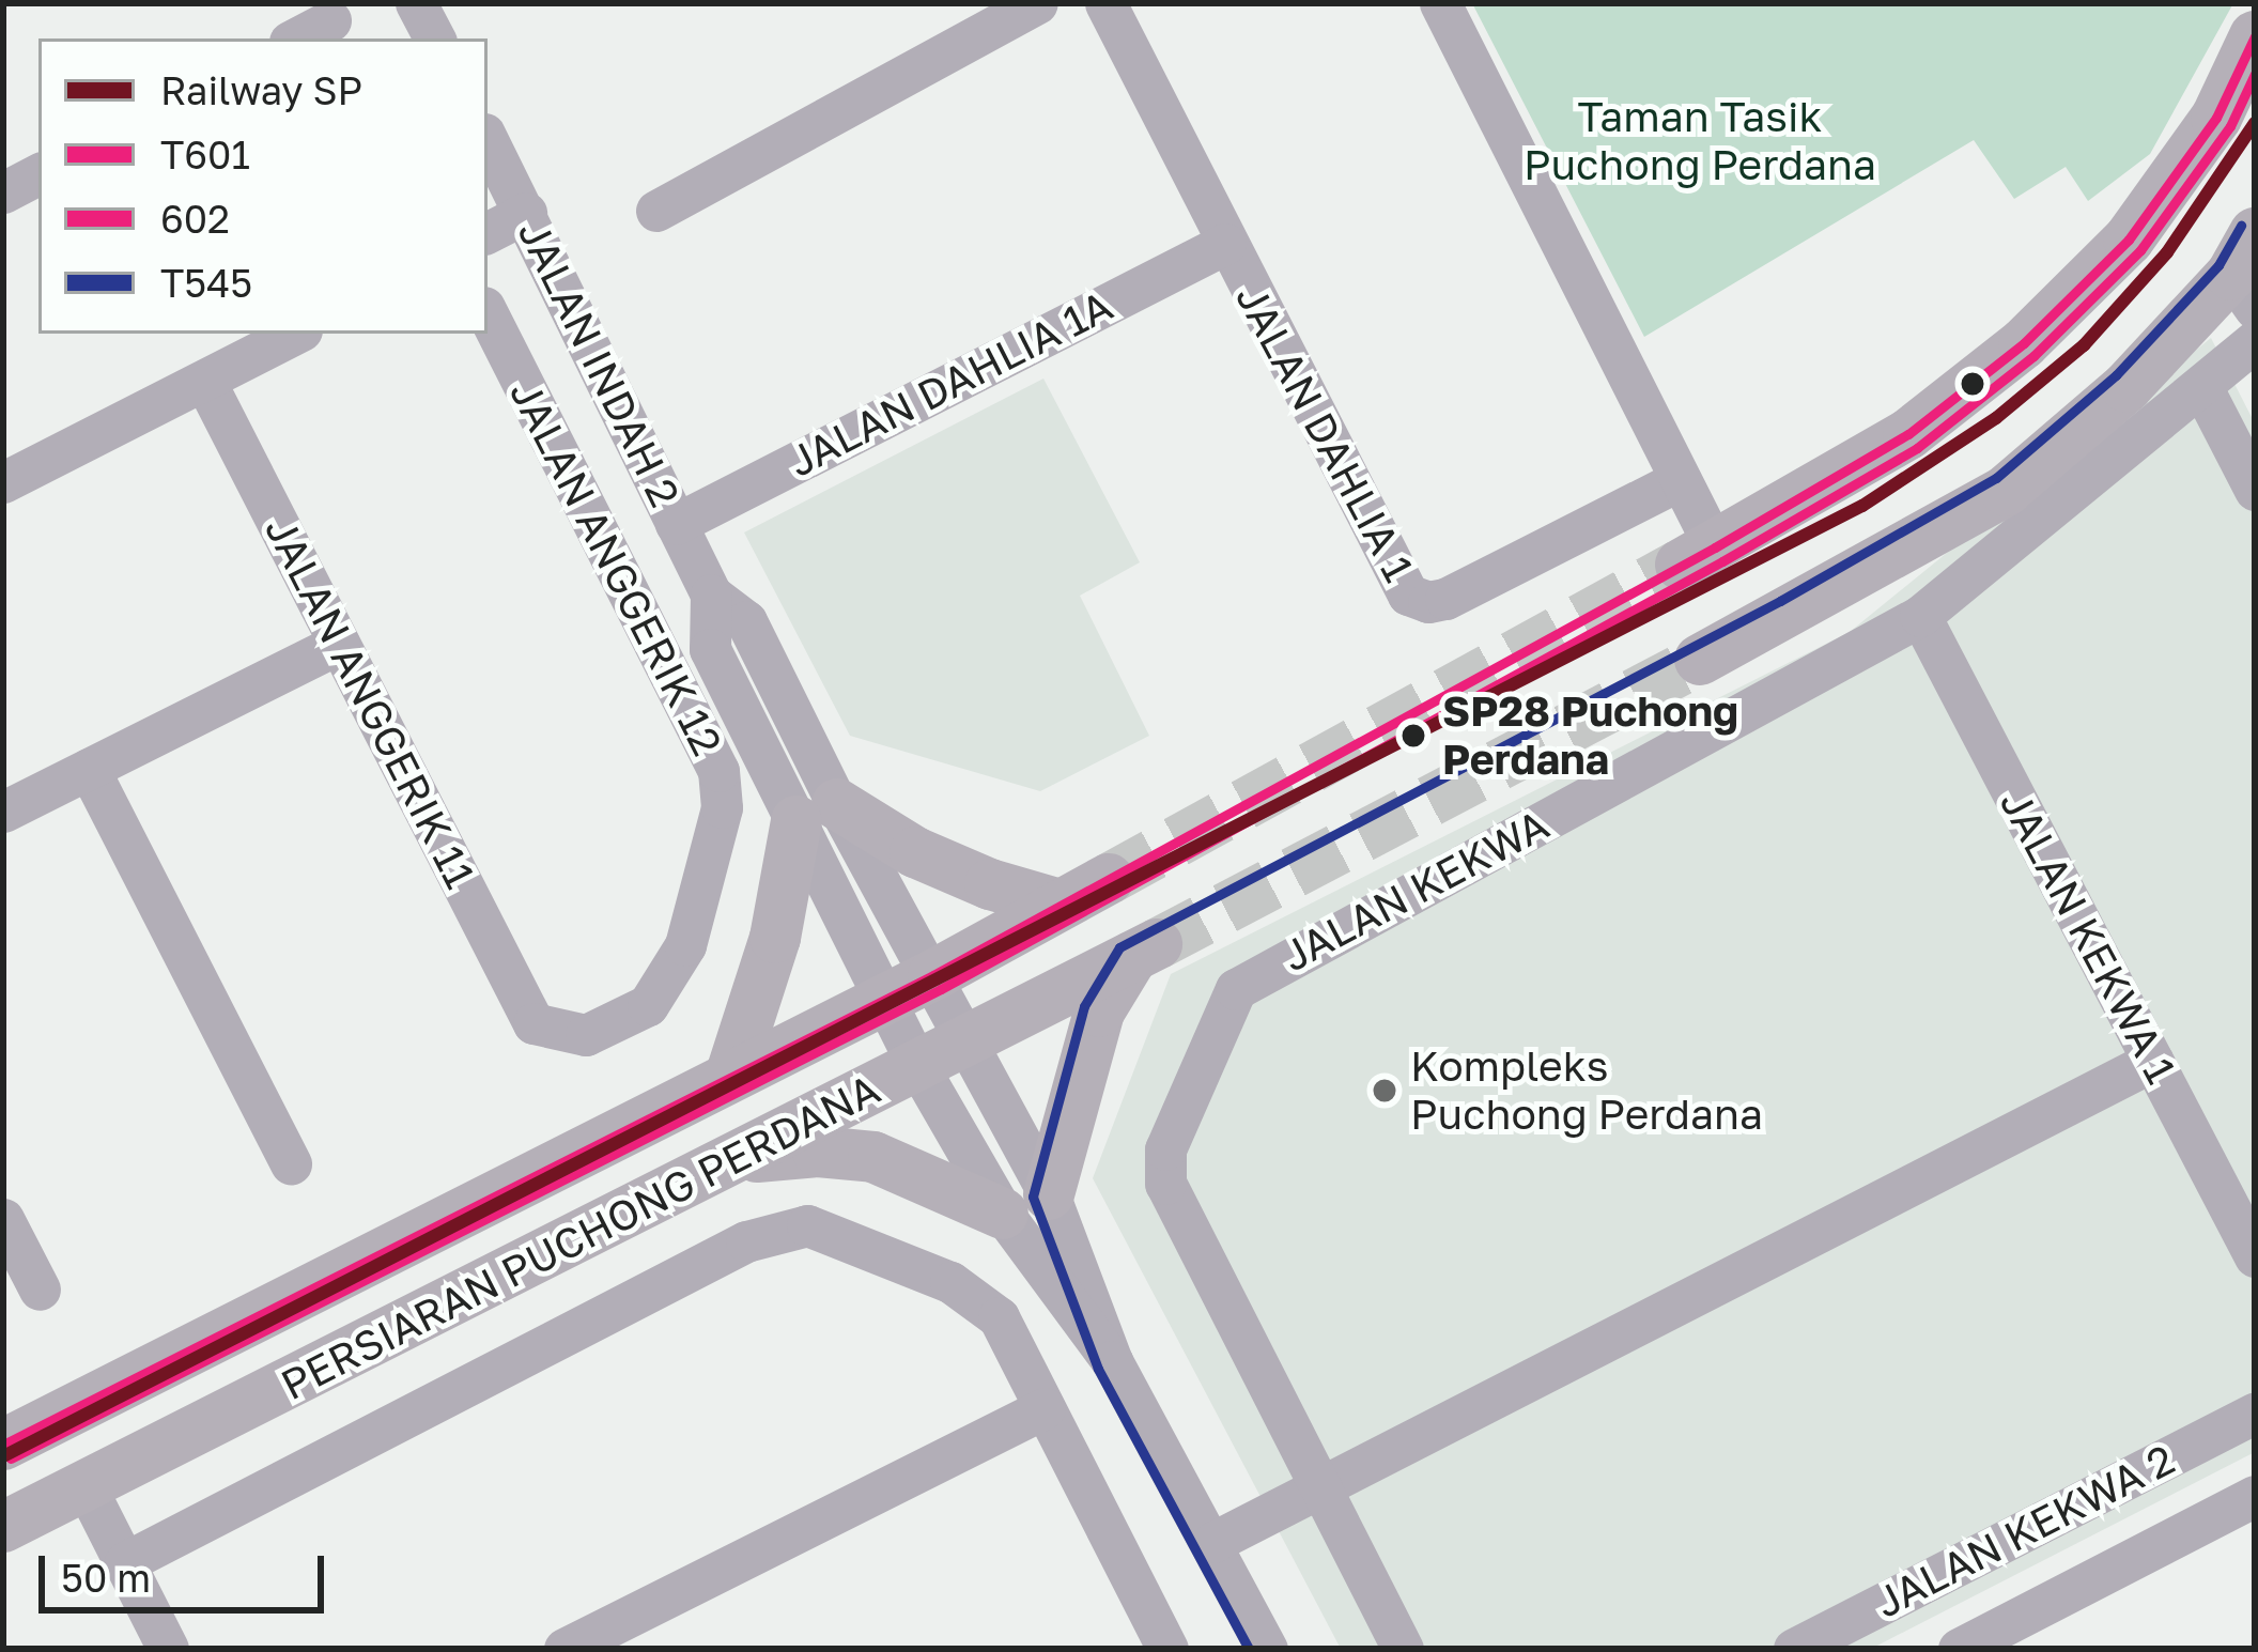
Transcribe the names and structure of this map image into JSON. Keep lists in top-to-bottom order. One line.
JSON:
{"streets":{"main road":["PERSIARAN PUCHONG PERDANA"],"street":["JALAN INDAH 2","JALAN DAHLIA 1A","JALAN DAHLIA 1","JALAN ANGGERIK 12","JALAN ANGGERIK 11","JALAN KEKWA","JALAN KEKWA 1","JALAN KEKWA 2"]},"crossings":[["JALAN INDAH 2","JALAN DAHLIA 1A"],["JALAN INDAH 2","PERSIARAN PUCHONG PERDANA"],["JALAN DAHLIA 1A","JALAN DAHLIA 1"],["JALAN ANGGERIK 12","JALAN ANGGERIK 11"],["JALAN KEKWA","JALAN KEKWA 1"]],"parks":["Taman Tasik Puchong Perdana"],"places":["SP28 Puchong Perdana","Kompleks Puchong Perdana"],"lines":["transit line T601","transit line 602","rail line SP","transit line T545"],"legend":["Railway SP","T601","602","T545"],"scale_bar":"50 m"}
